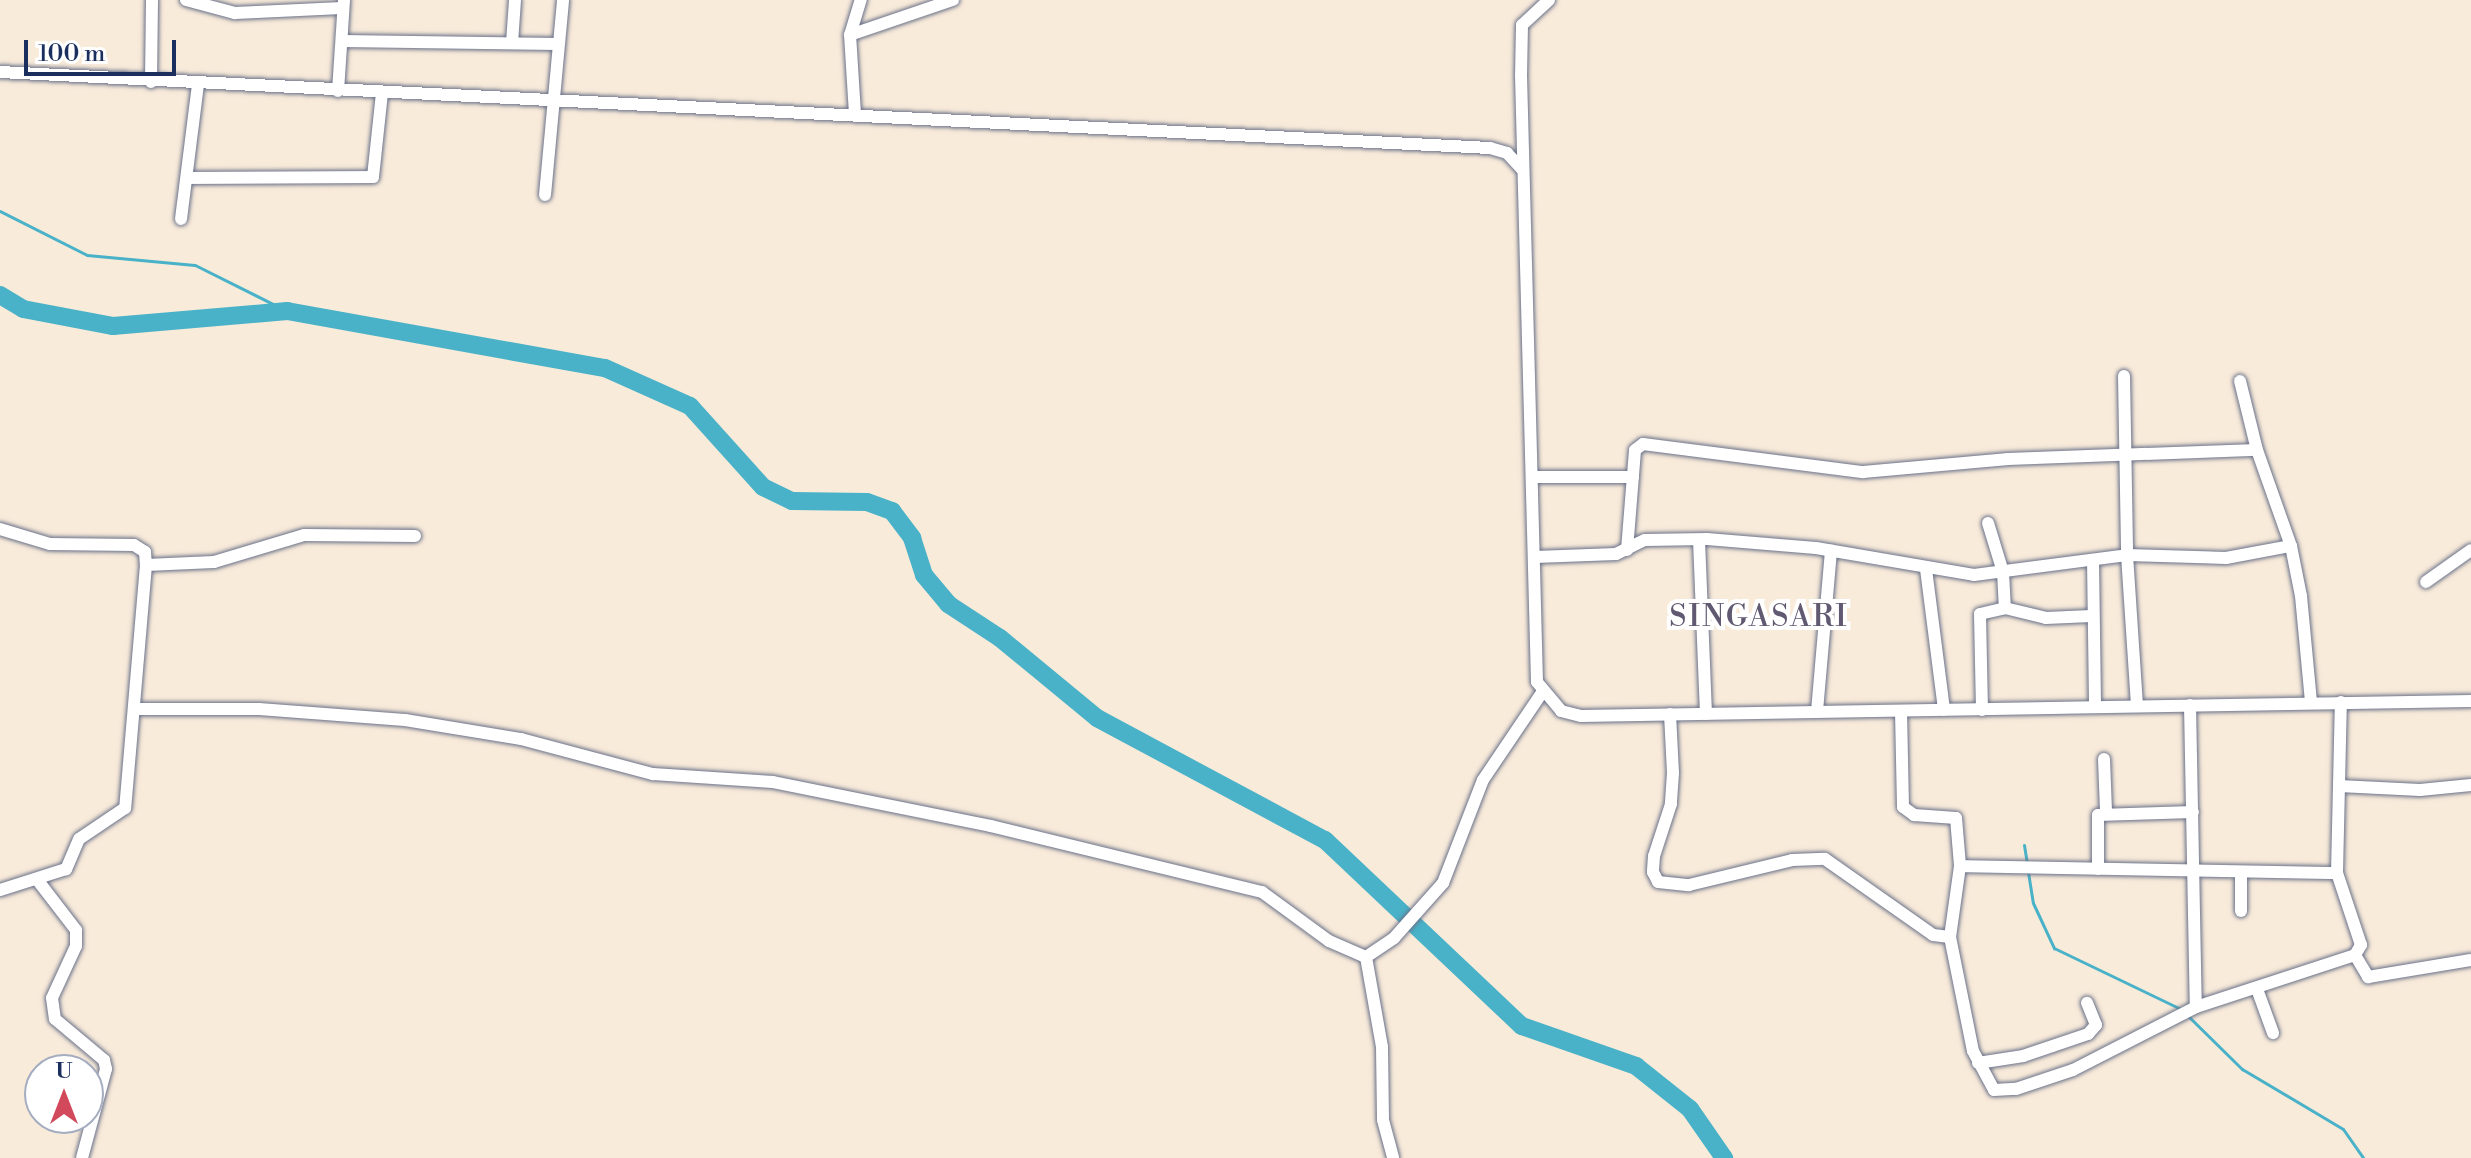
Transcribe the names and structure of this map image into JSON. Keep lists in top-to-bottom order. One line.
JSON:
{"districts":["SINGASARI"],"scale_bar":"100 m","north":"top"}
